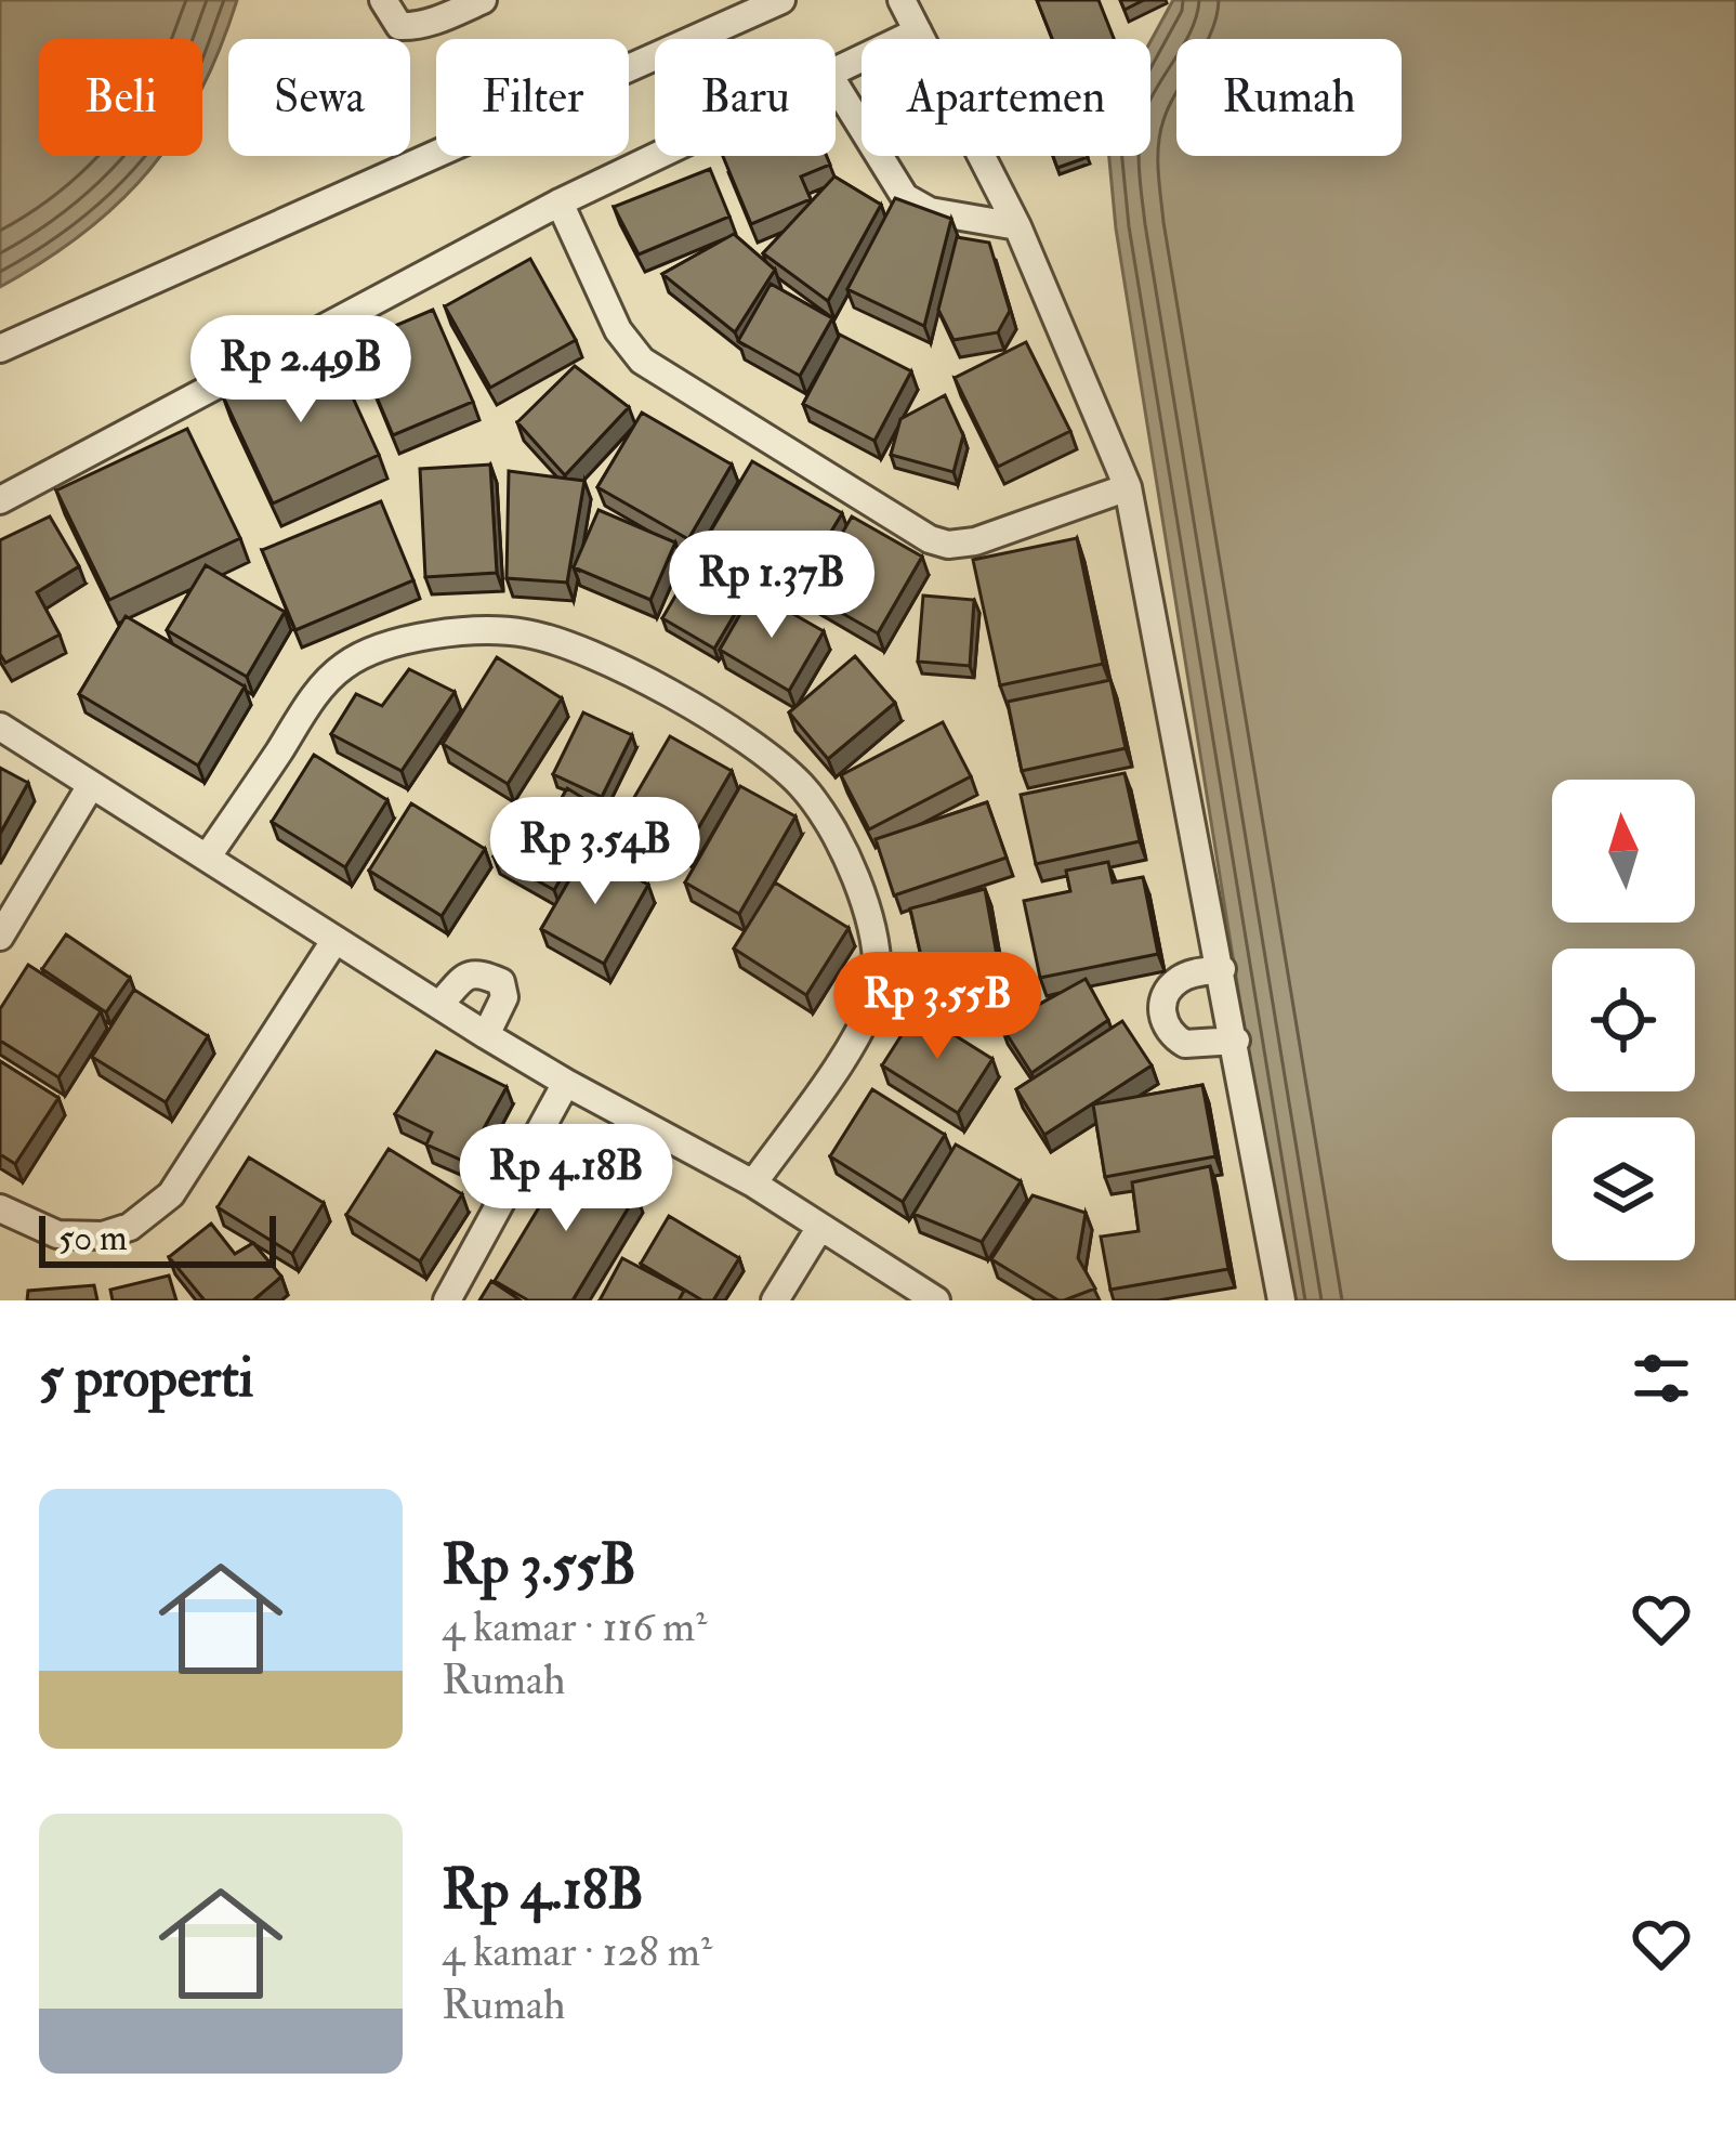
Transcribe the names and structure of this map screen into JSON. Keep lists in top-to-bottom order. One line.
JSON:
{"scale_bar":"50 m","north":"top","page":{"chip":["Beli","Sewa","Filter","Baru","Apartemen","Rumah"],"price":["Rp 2.49B","Rp 1.37B","Rp 3.54B","Rp 3.55B","Rp 4.18B"],"scale":"50 m","heading":"5 properti","list":[{"name":"Rp 3.55B","note":"4 kamar · 116 m² · Rumah"},{"name":"Rp 4.18B","note":"4 kamar · 128 m² · Rumah"}]}}
